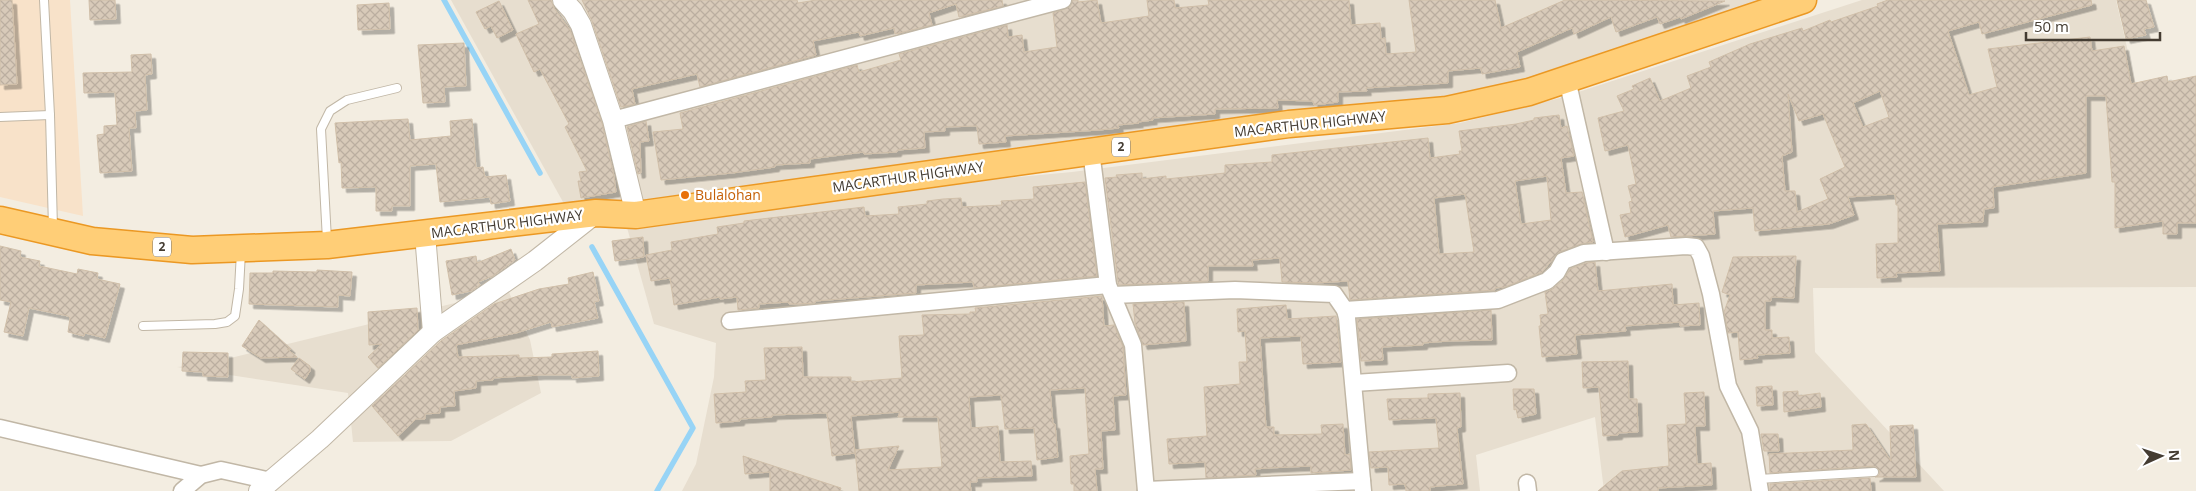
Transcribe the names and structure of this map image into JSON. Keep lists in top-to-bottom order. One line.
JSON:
{"streets":{"highway":["MACARTHUR HIGHWAY","2"]},"places":["Bulalohan"],"scale_bar":"50 m","north":"right"}
